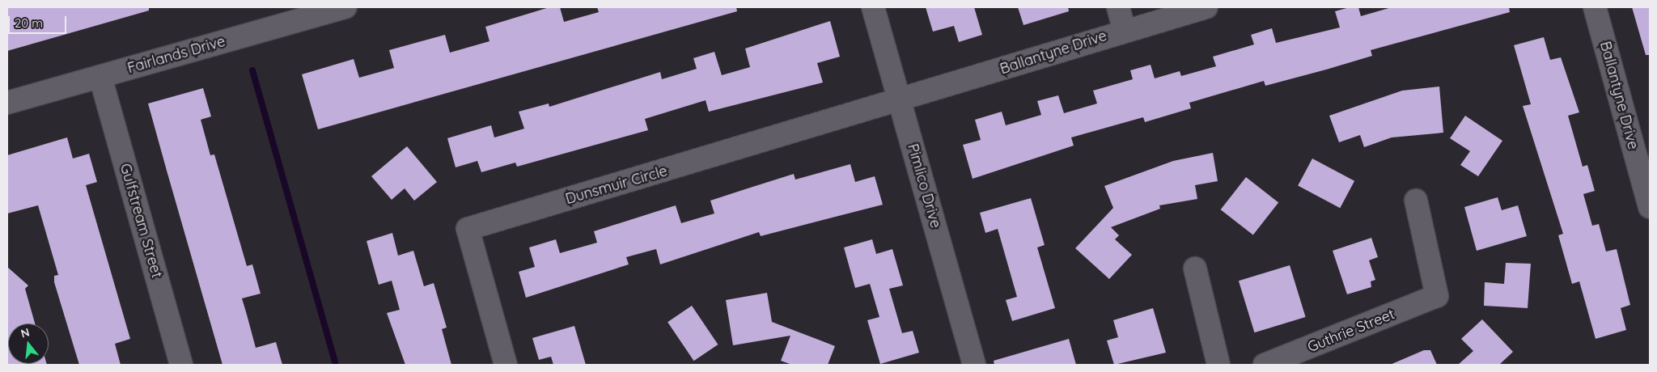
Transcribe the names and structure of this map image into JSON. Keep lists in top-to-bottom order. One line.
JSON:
{"streets":{"street":["Ballantyne Drive","Fairlands Drive","Dunsmuir Circle","Pimlico Drive","Gulfstream Street","Guthrie Street"]},"crossings":[["Ballantyne Drive","Dunsmuir Circle"],["Ballantyne Drive","Pimlico Drive"],["Fairlands Drive","Gulfstream Street"],["Dunsmuir Circle","Pimlico Drive"]],"scale_bar":"20 m","north":"top"}
